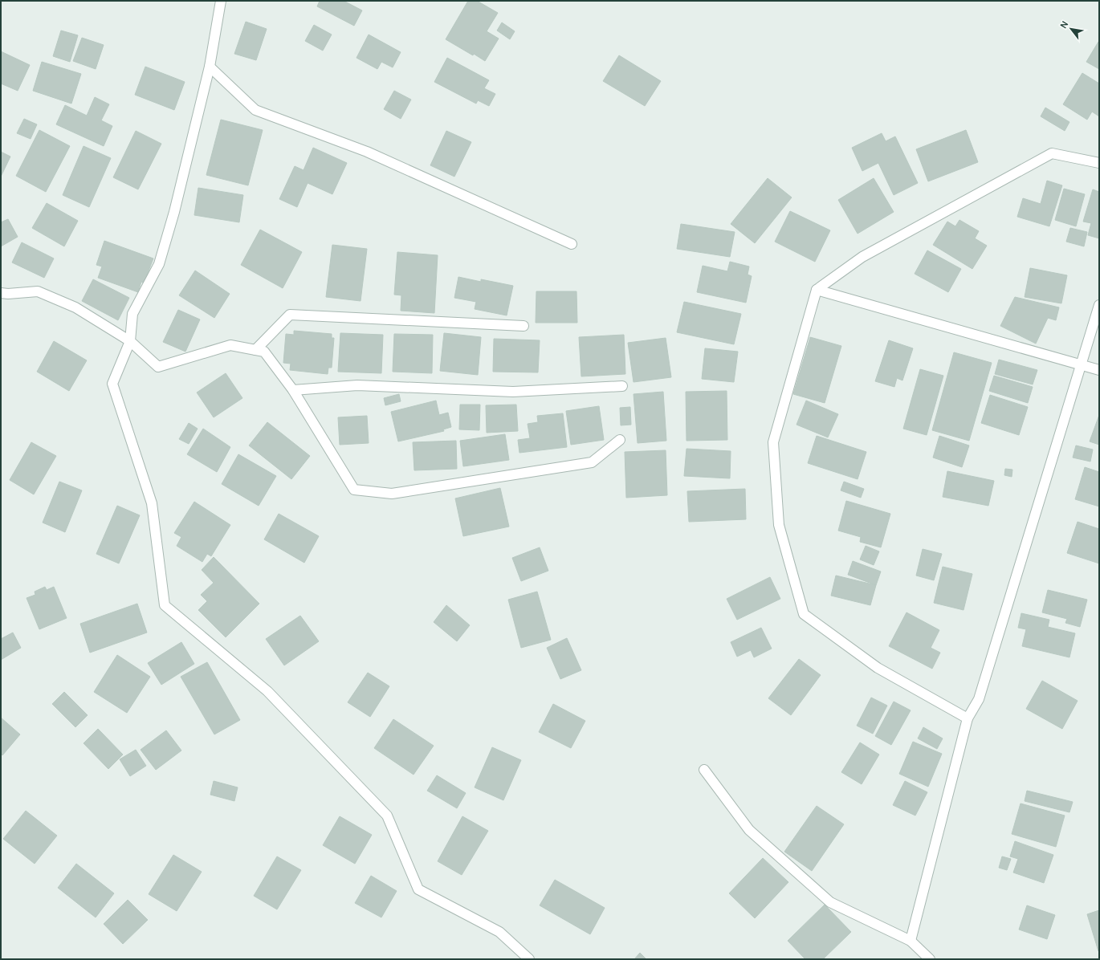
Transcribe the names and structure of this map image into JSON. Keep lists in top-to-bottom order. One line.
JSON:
{"north":"top left"}
